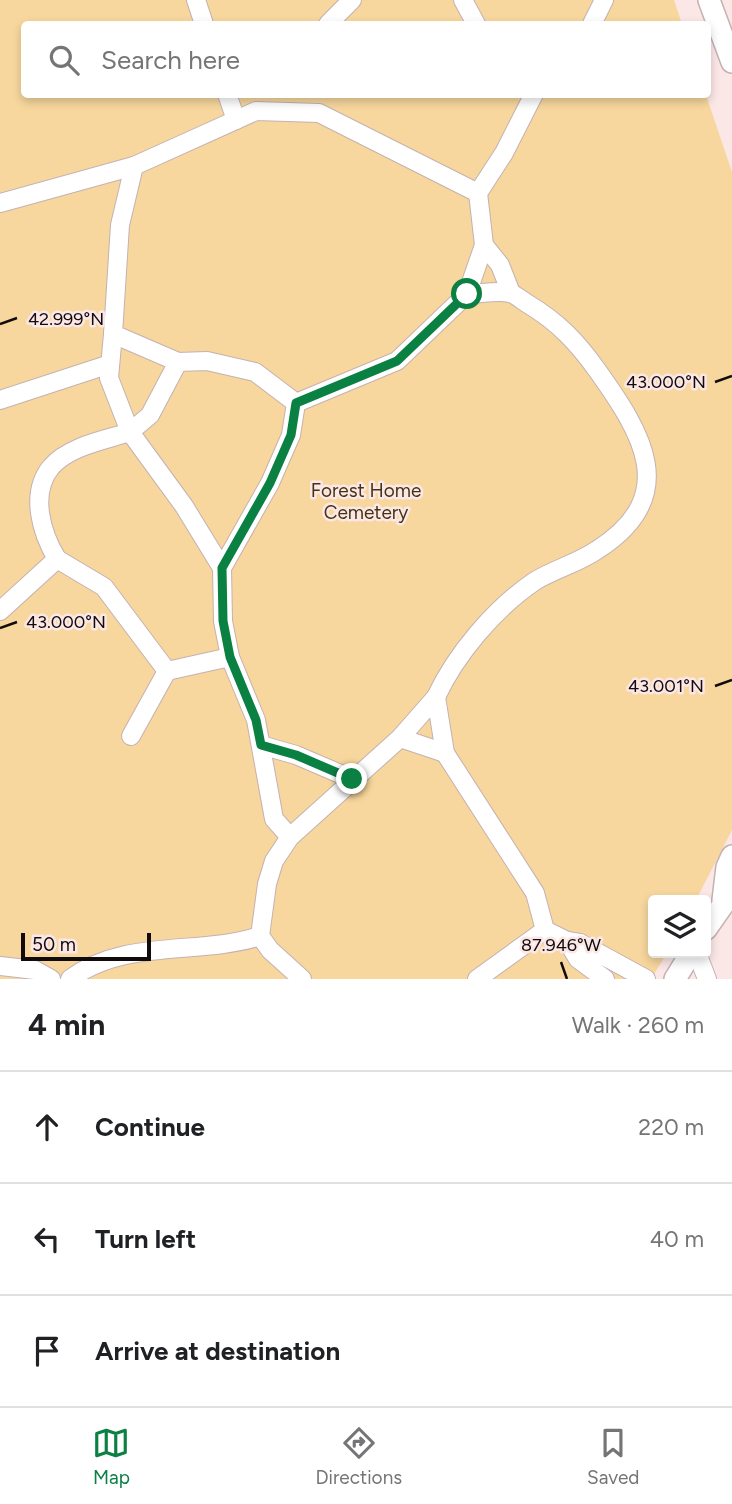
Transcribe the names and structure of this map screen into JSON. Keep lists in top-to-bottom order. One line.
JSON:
{"parks":["Forest Home Cemetery"],"scale_bar":"50 m","page":{"search":"Search here","scale":"50 m","heading":["4 min","Walk · 260 m"],"list":[["Continue","220 m"],["Turn left","40 m"],"Arrive at destination"],"nav":["Map","Directions","Saved"]},"coordinates":["42.999°N","43.000°N","43.001°N","87.946°W"]}
